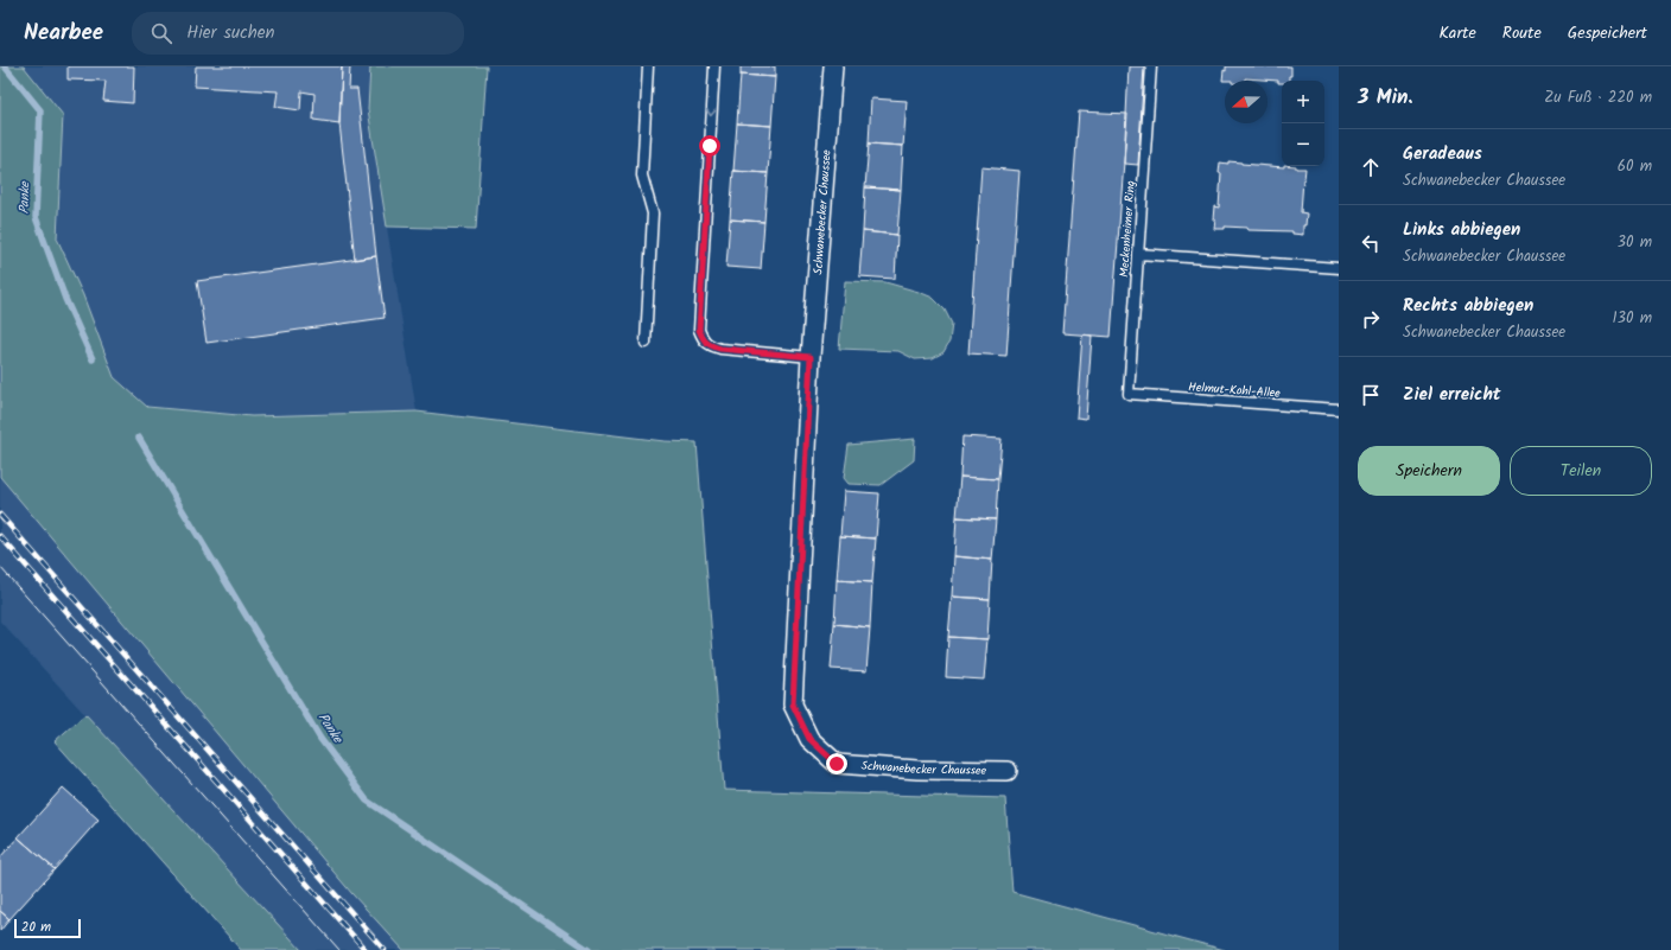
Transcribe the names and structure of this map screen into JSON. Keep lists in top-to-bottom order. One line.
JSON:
{"streets":{"street":["Schwanebecker Chaussee"],"lane":["Meckenheimer Ring","Helmut-Kohl-Allee"]},"crossings":[["Meckenheimer Ring","Helmut-Kohl-Allee"]],"water":["Panke"],"scale_bar":"20 m","north":"left","page":{"header":"Nearbee","search":"Hier suchen","nav":["Karte","Route","Gespeichert"],"heading":["3 Min.","Zu Fuß · 220 m"],"map_buttons":["+","−"],"list":[["Geradeaus","Schwanebecker Chaussee","60 m"],["Links abbiegen","Schwanebecker Chaussee","30 m"],["Rechts abbiegen","Schwanebecker Chaussee","130 m"],"Ziel erreicht"],"buttons":["Speichern","Teilen"],"scale":"20 m"}}
